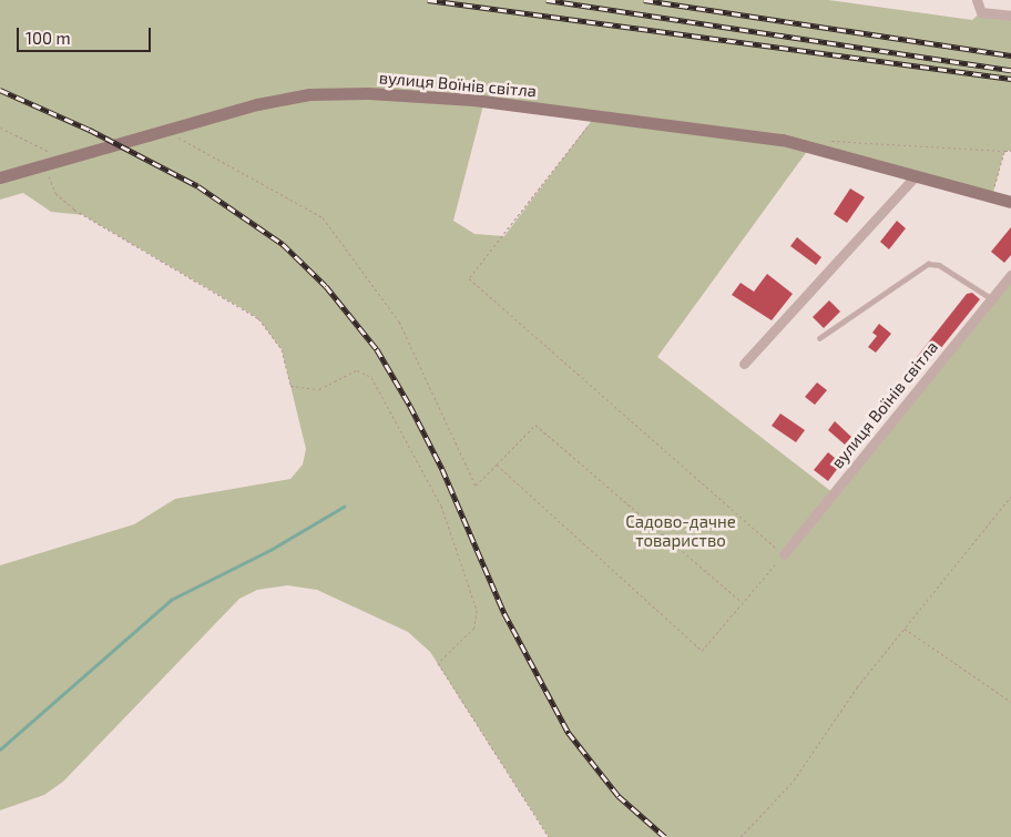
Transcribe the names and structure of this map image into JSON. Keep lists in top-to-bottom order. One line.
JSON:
{"streets":{"street":["вулиця Воїнів світла"]},"parks":["Садово-дачне товариство"],"scale_bar":"100 m"}
